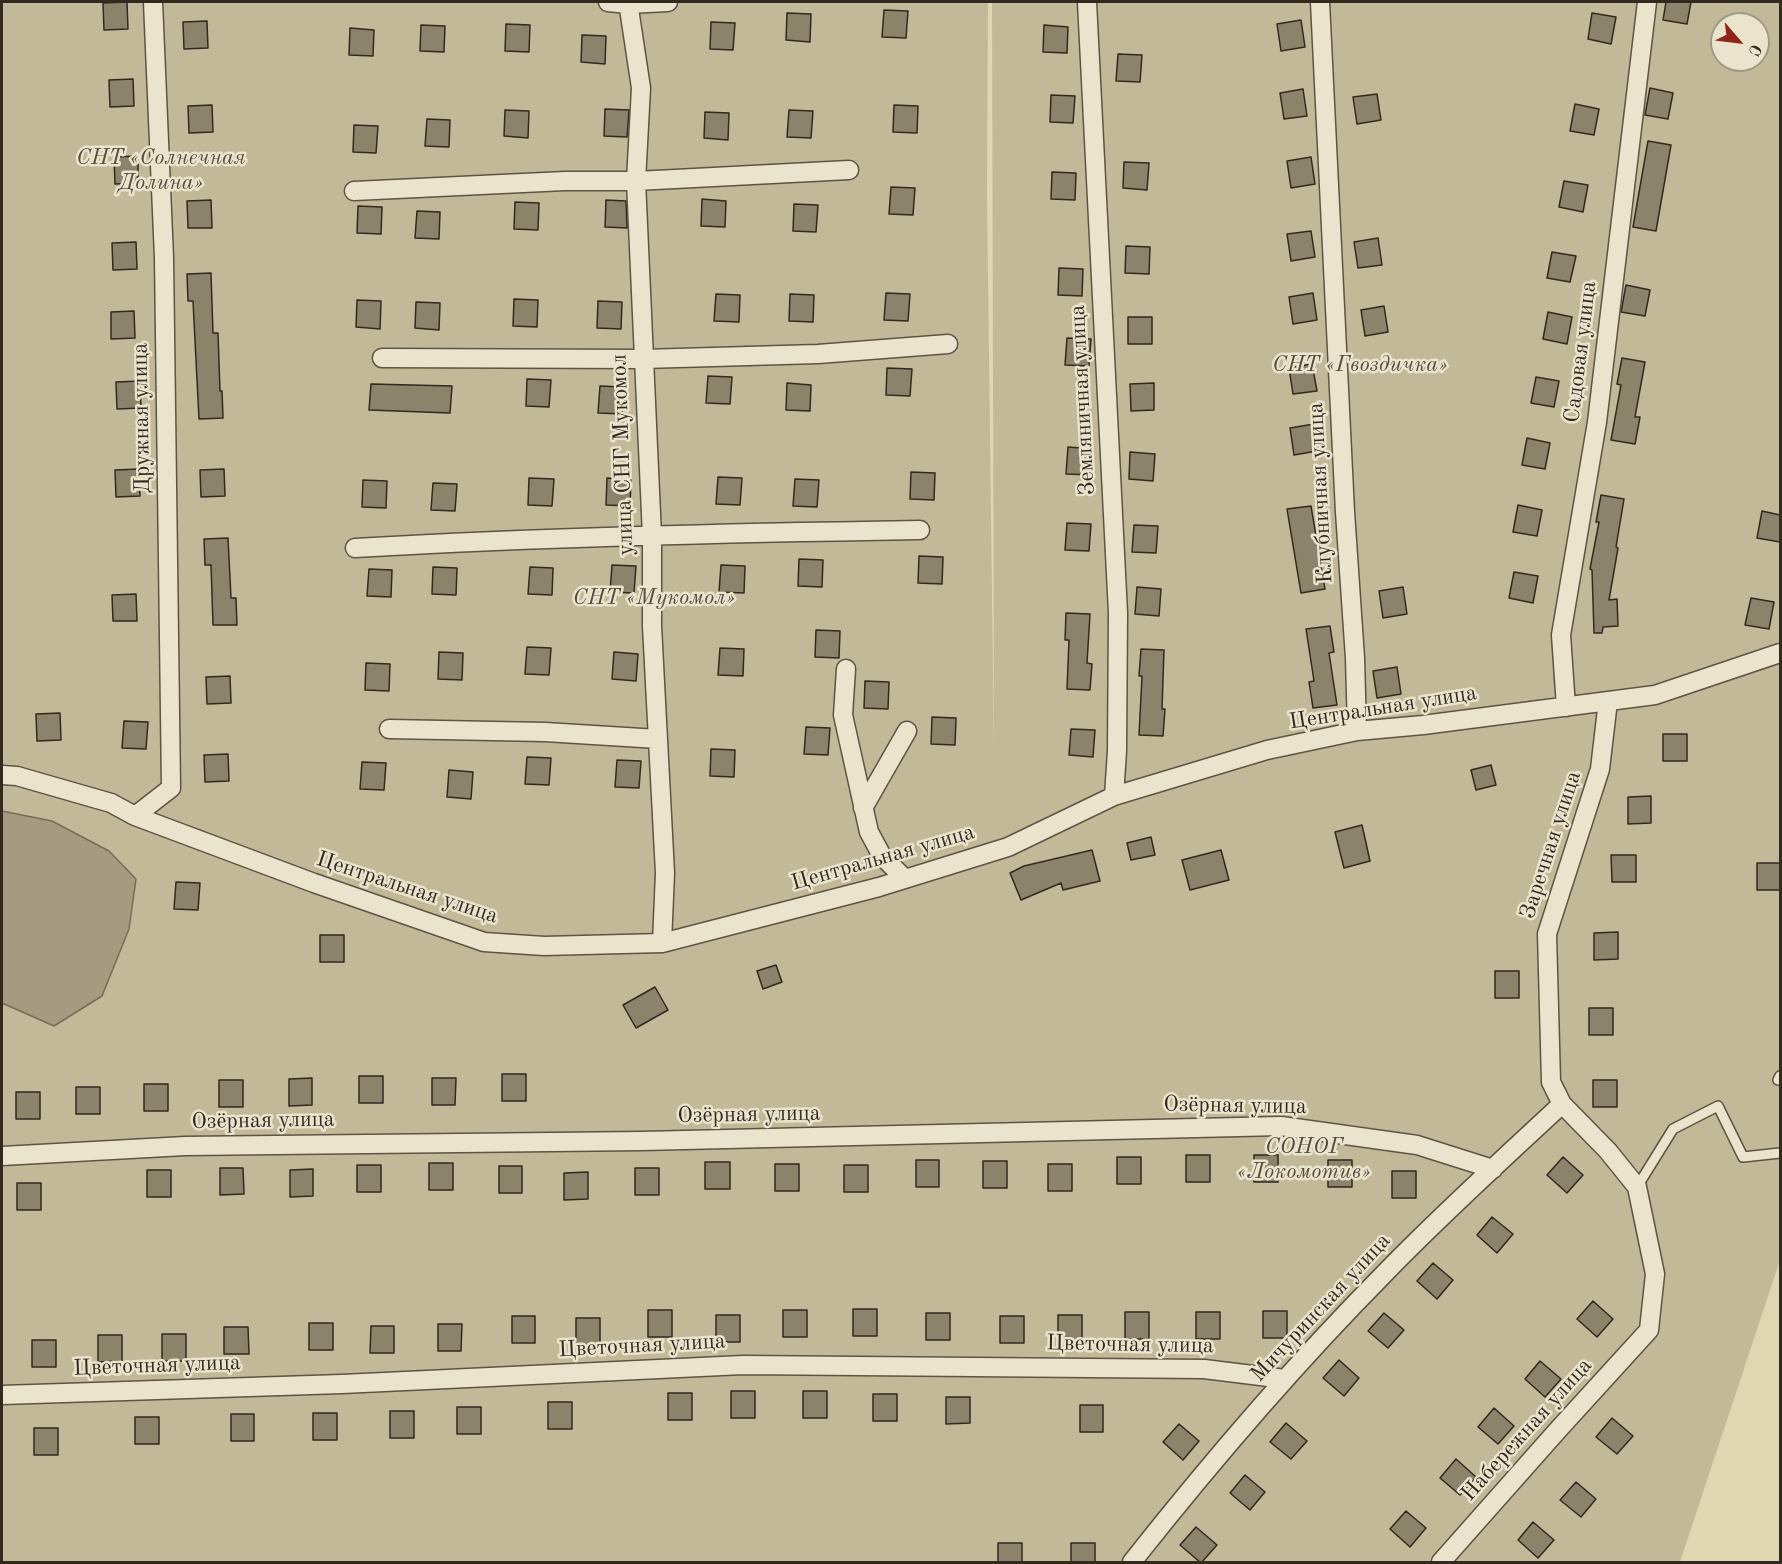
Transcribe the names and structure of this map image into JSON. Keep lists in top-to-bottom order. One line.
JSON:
{"streets":{"street":["Садовая улица","Земляничная улица","Дружная улица","улица СНГ Мукомол","Клубничная улица","Центральная улица","Заречная улица","Озёрная улица","Мичуринская улица","Цветочная улица","Набережная улица"]},"crossings":[["Садовая улица","Центральная улица"],["Земляничная улица","Центральная улица"],["Дружная улица","Центральная улица"],["улица СНГ Мукомол","Центральная улица"],["Клубничная улица","Центральная улица"],["Центральная улица","Заречная улица"],["Заречная улица","Мичуринская улица"],["Заречная улица","Набережная улица"],["Озёрная улица","Мичуринская улица"],["Мичуринская улица","Цветочная улица"]],"parks":["СНТ «Солнечная Долина»","СНТ «Гвоздичка»","СНТ «Мукомол»","СОНОГ «Локомотив»"],"north":"bottom right"}
